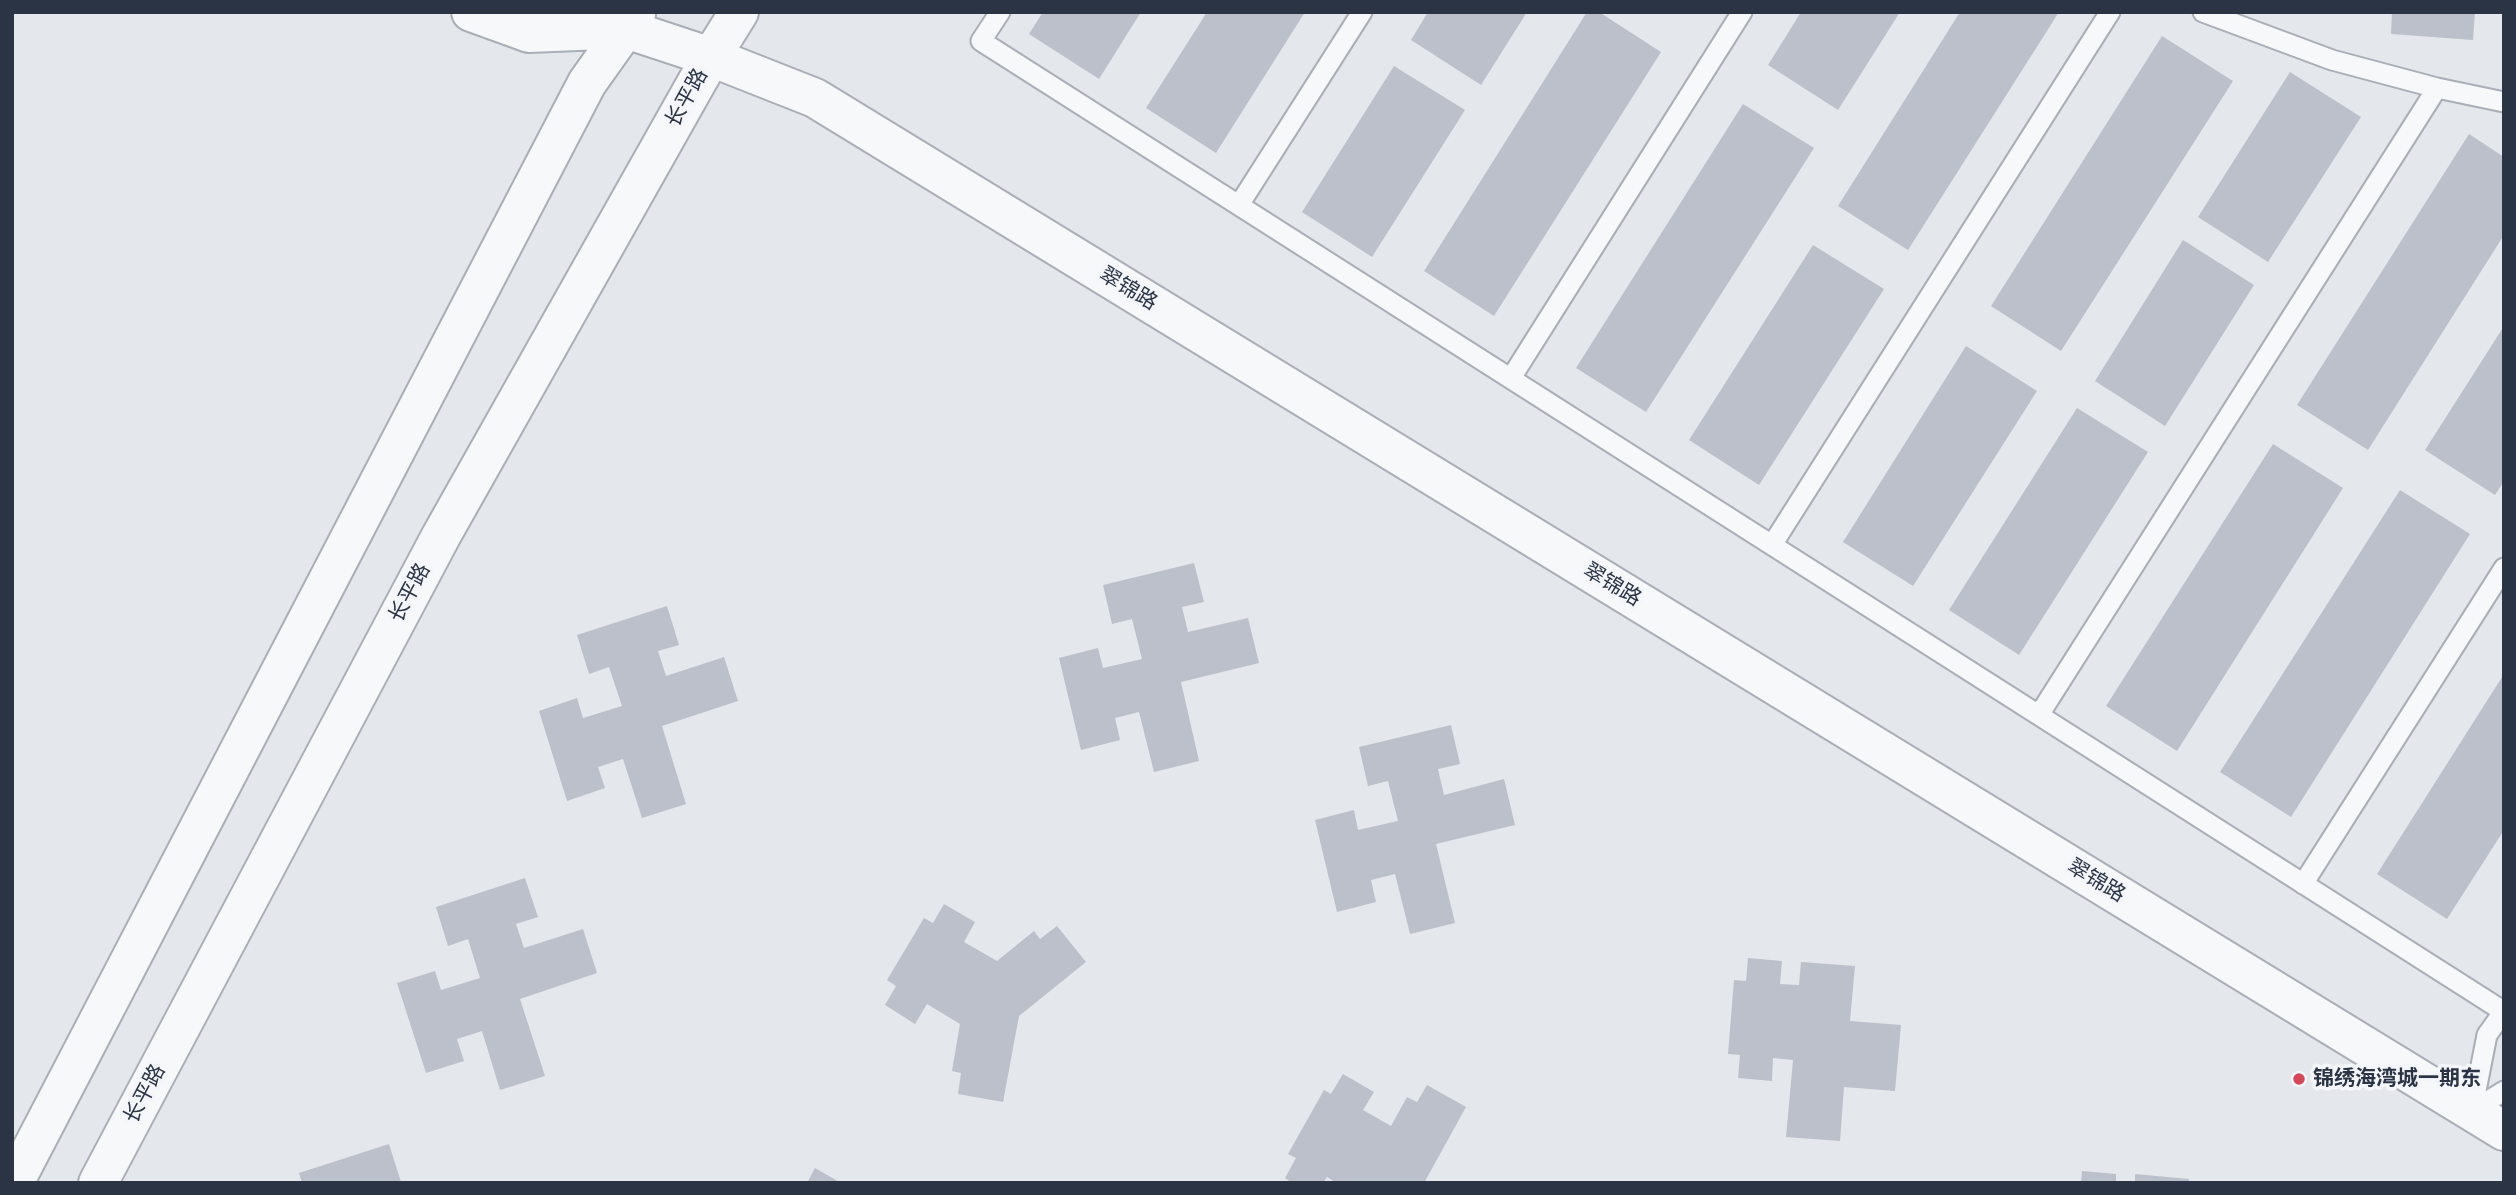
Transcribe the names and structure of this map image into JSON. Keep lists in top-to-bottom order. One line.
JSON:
{"streets":{"street":["长平路","翠锦路"]},"crossings":[["长平路","翠锦路"]],"places":["锦绣海湾城一期东"]}
